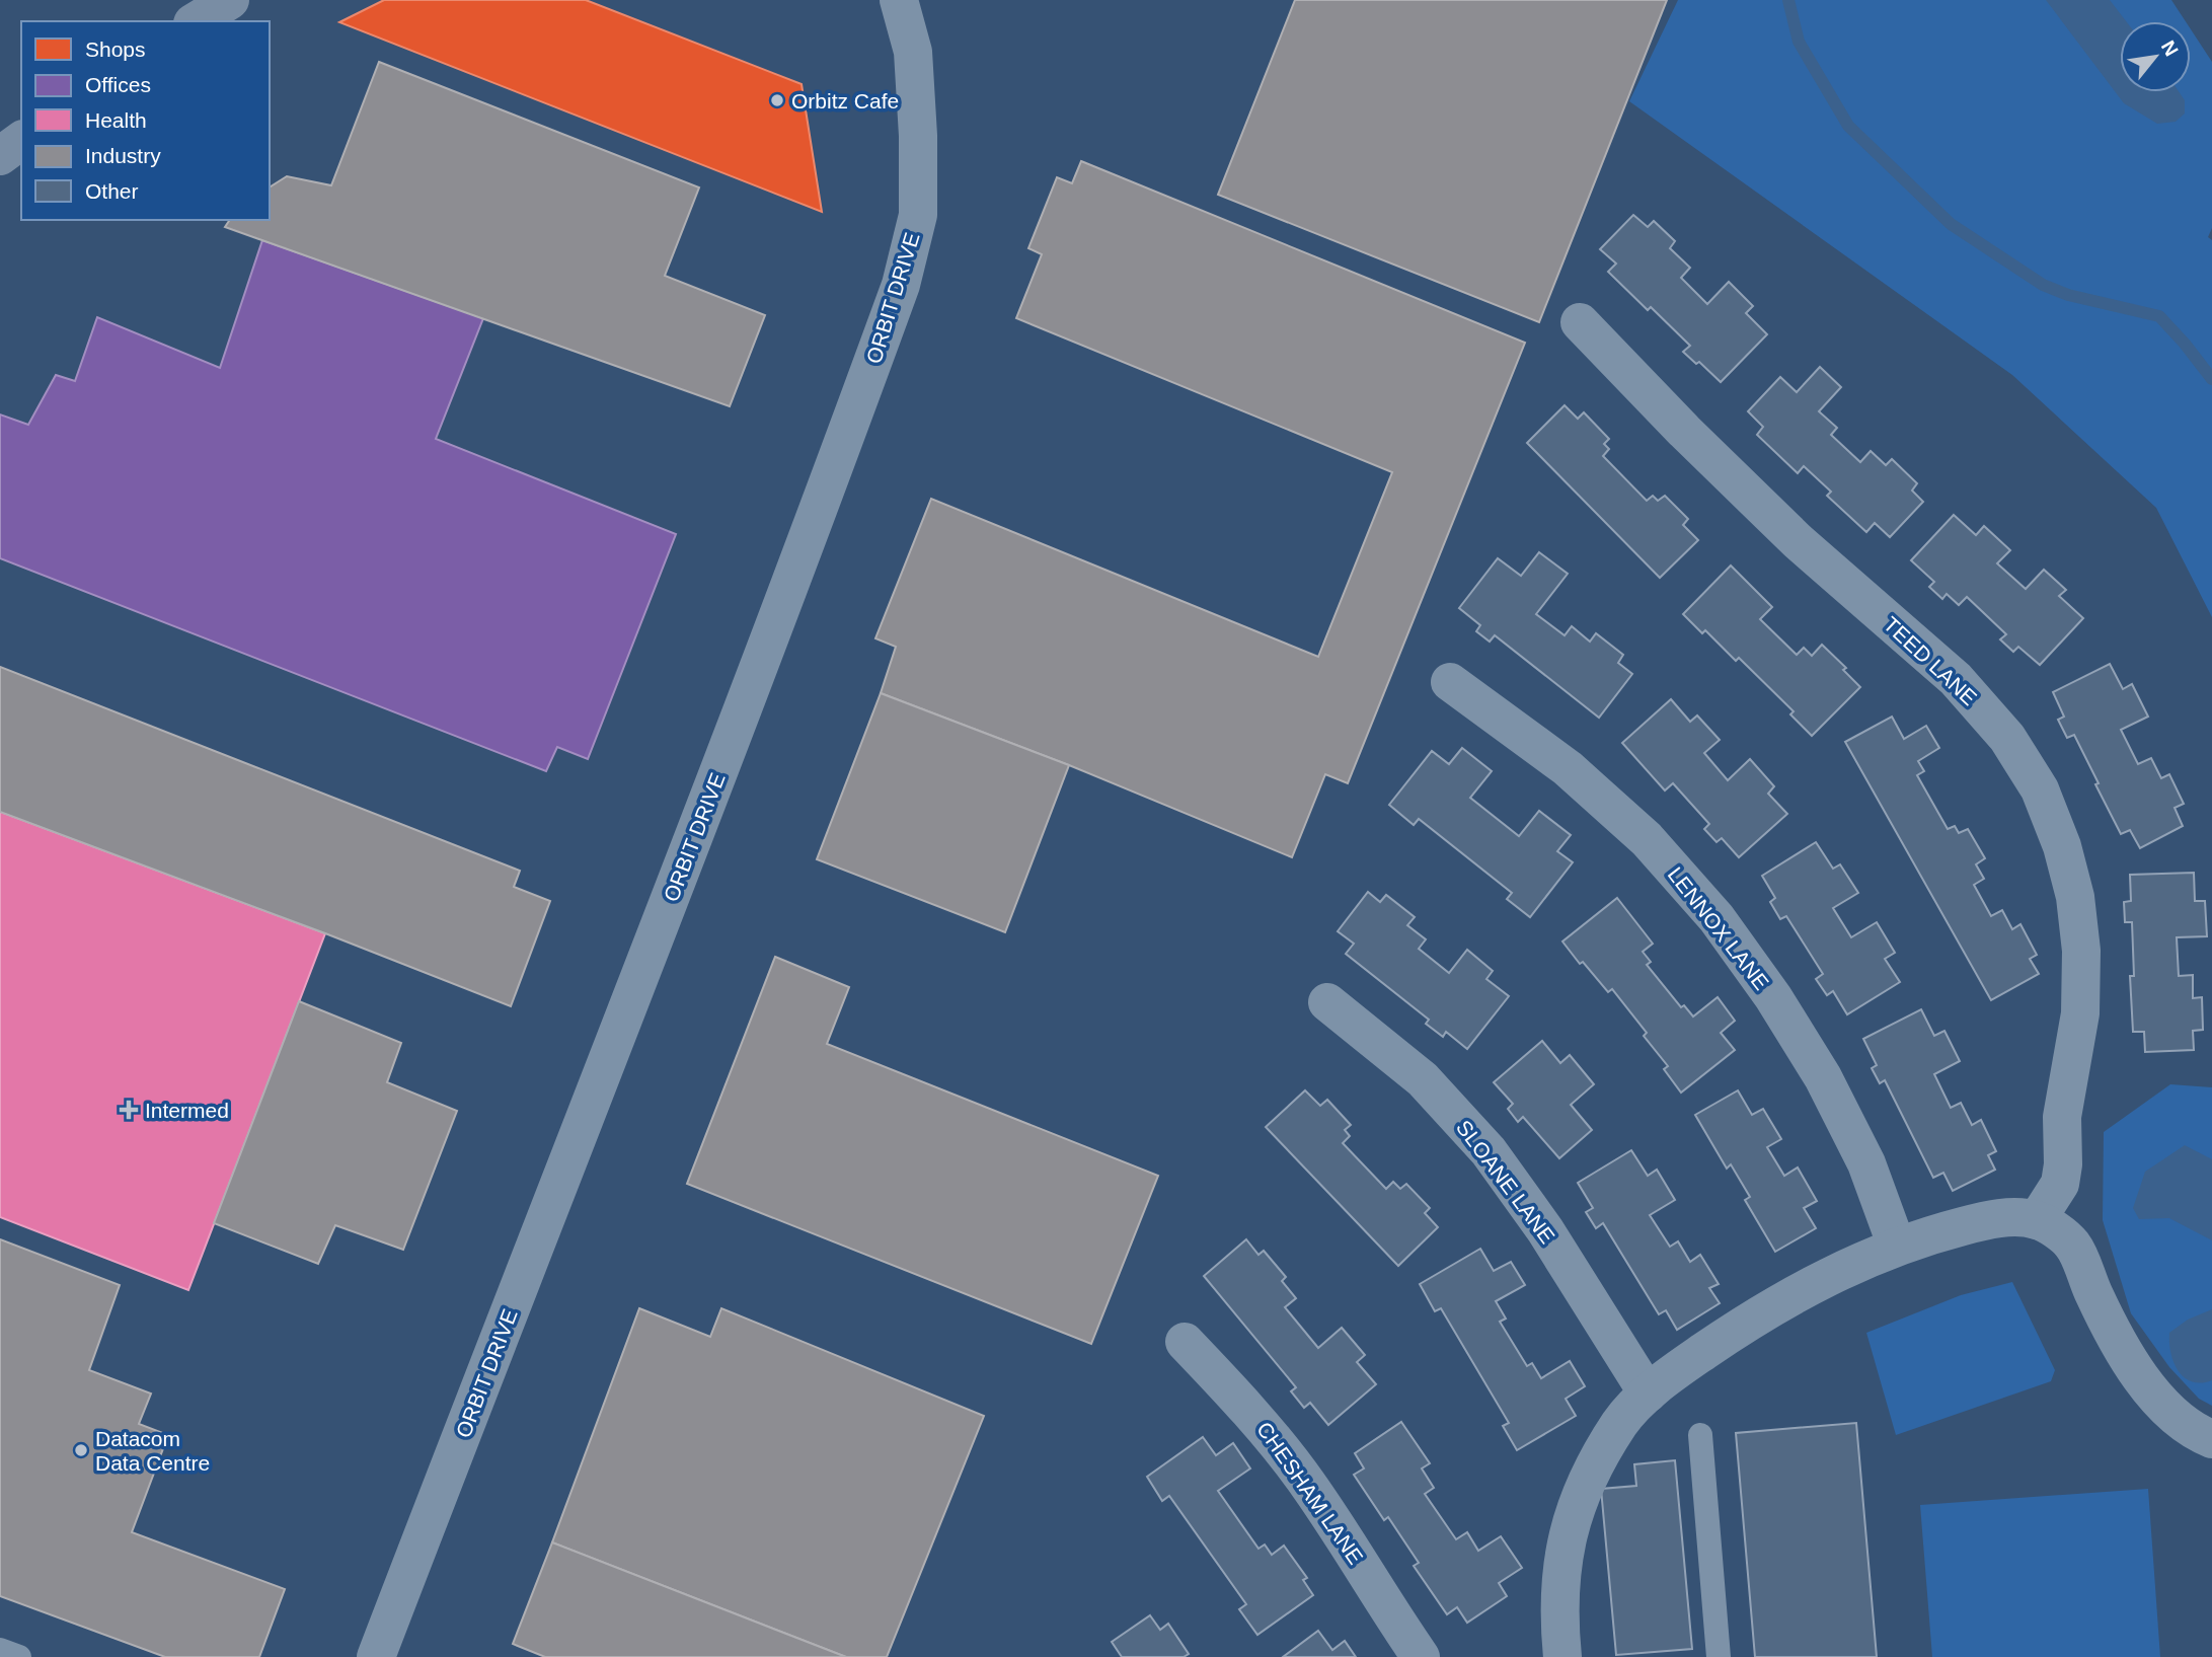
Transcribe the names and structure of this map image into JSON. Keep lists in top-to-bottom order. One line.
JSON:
{"streets":{"street":["ORBIT DRIVE","TEED LANE","LENNOX LANE","SLOANE LANE","CHESHAM LANE"]},"places":{"other":["Orbitz Cafe","Datacom Data Centre"],"health":["Intermed"]},"legend":["Shops","Offices","Health","Industry","Other"],"north":"top right"}
